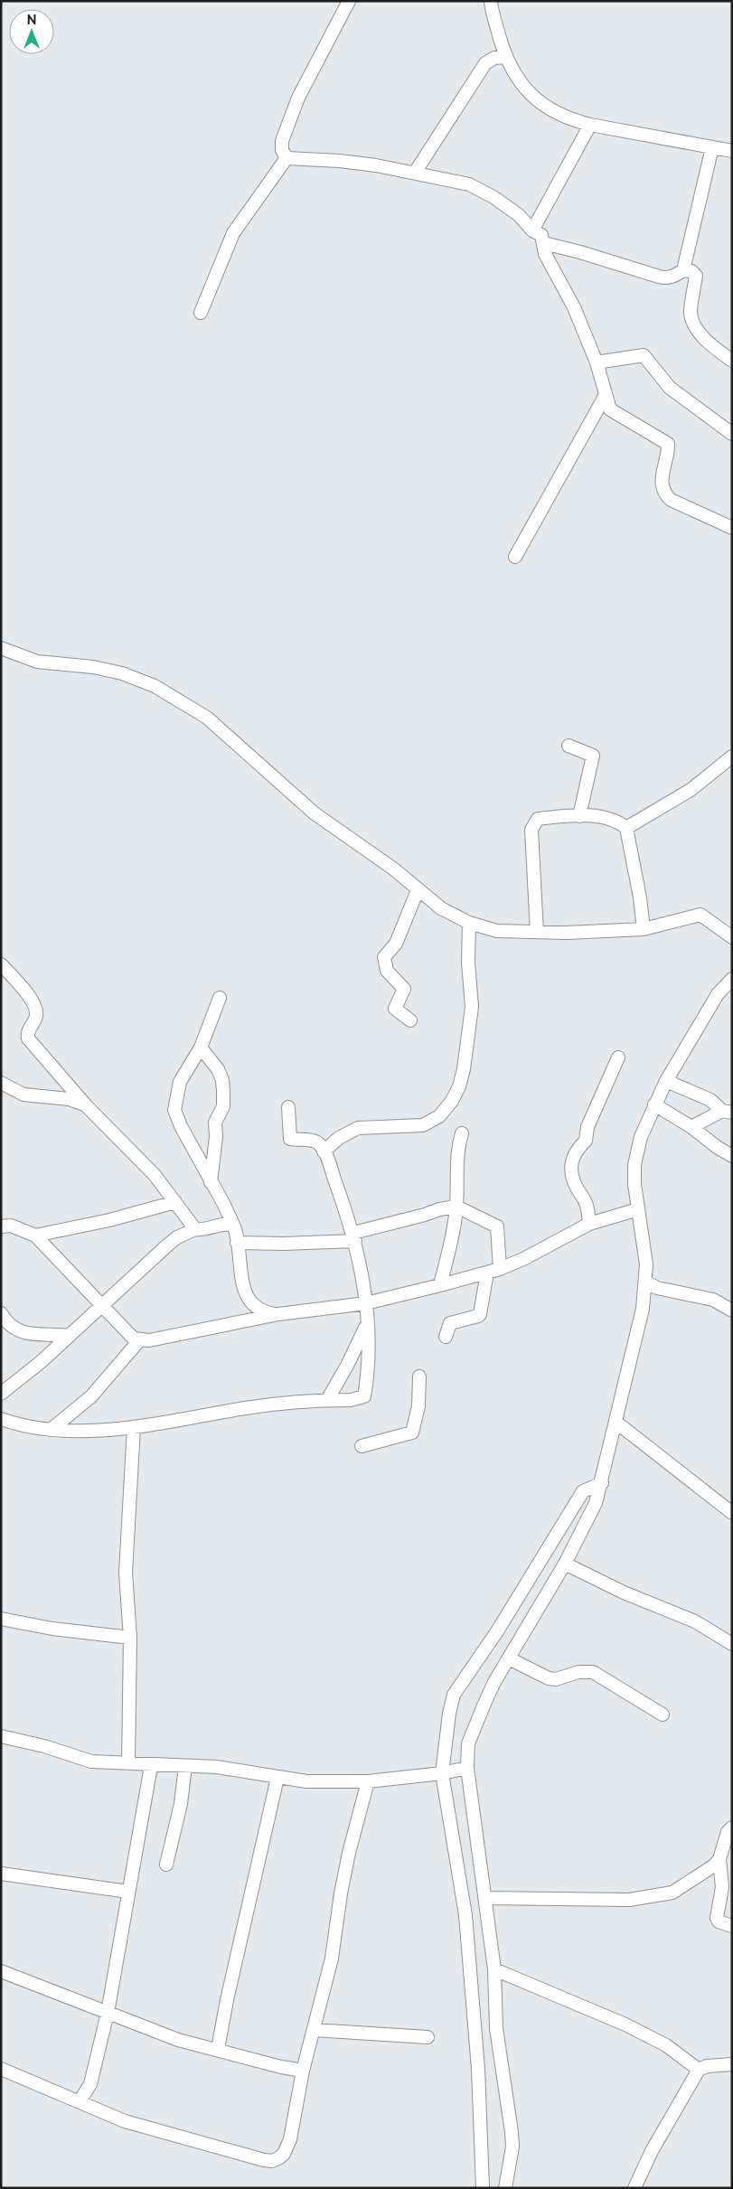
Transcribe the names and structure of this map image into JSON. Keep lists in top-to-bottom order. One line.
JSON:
{"north":"top"}
